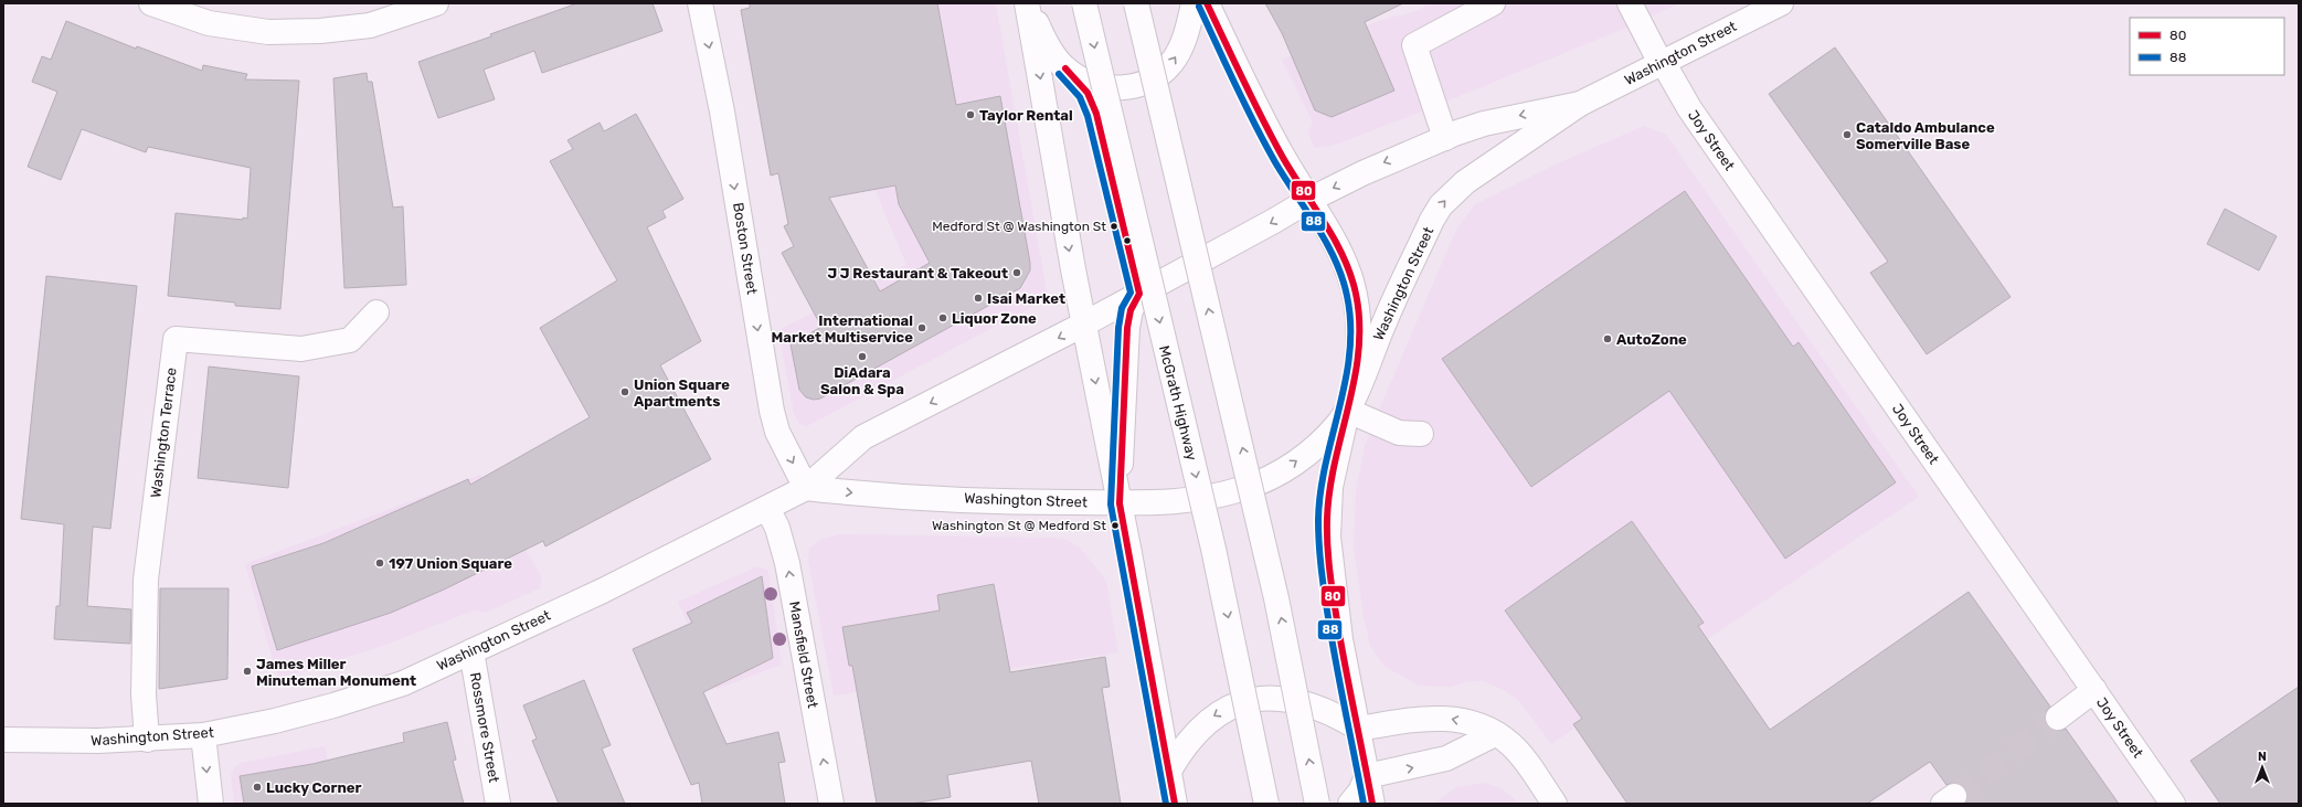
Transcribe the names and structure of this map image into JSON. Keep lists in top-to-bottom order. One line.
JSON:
{"streets":{"main road":["Washington Street","Joy Street","Boston Street","McGrath Highway","Washington Terrace","Mansfield Street","Rossmore Street"]},"crossings":[["Washington Street","Joy Street"],["Washington Street","Boston Street"],["Washington Street","Washington Terrace"],["Washington Street","Mansfield Street"],["Washington Street","Rossmore Street"]],"one_way":["Boston Street","Mansfield Street"],"places":["Taylor Rental","Cataldo Ambulance Somerville Base","Medford St @ Washington St","J J Restaurant & Takeout","Isai Market","Liquor Zone","International Market Multiservice","AutoZone","DiAdara Salon & Spa","Union Square Apartments","Washington St @ Medford St","197 Union Square","James Miller Minuteman Monument","Lucky Corner"],"lines":["transit line 80","transit line 88"],"legend":["80","88"],"north":"top"}
